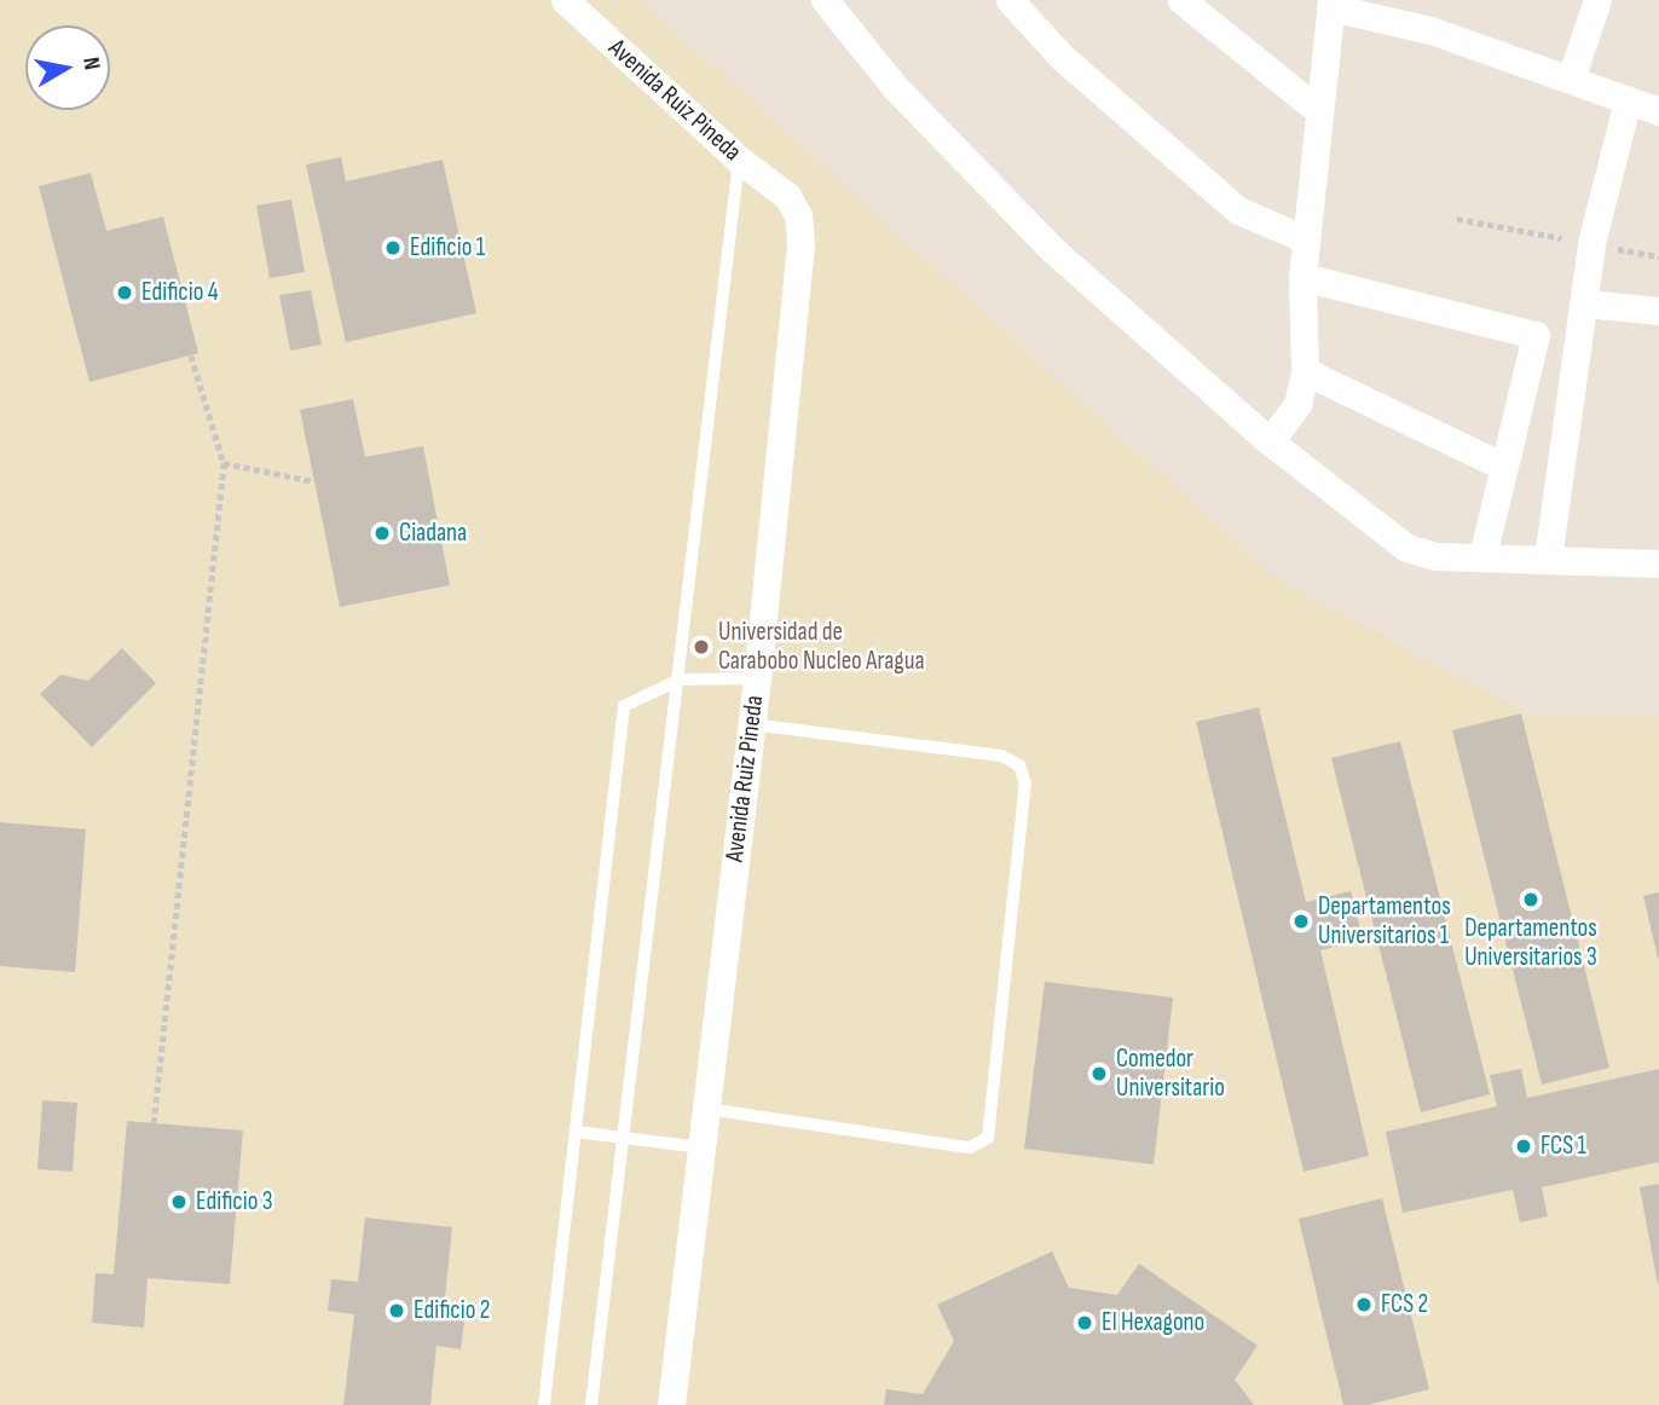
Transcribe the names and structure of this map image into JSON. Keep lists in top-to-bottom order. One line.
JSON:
{"streets":{"street":["Avenida Ruiz Pineda"]},"places":["Edificio 1","Edificio 4","Ciadana","Universidad de Carabobo Nucleo Aragua","Departamentos Universitarios 3","Departamentos Universitarios 1","Comedor Universitario","FCS 1","Edificio 3","FCS 2","Edificio 2","El Hexagono"],"north":"right"}
